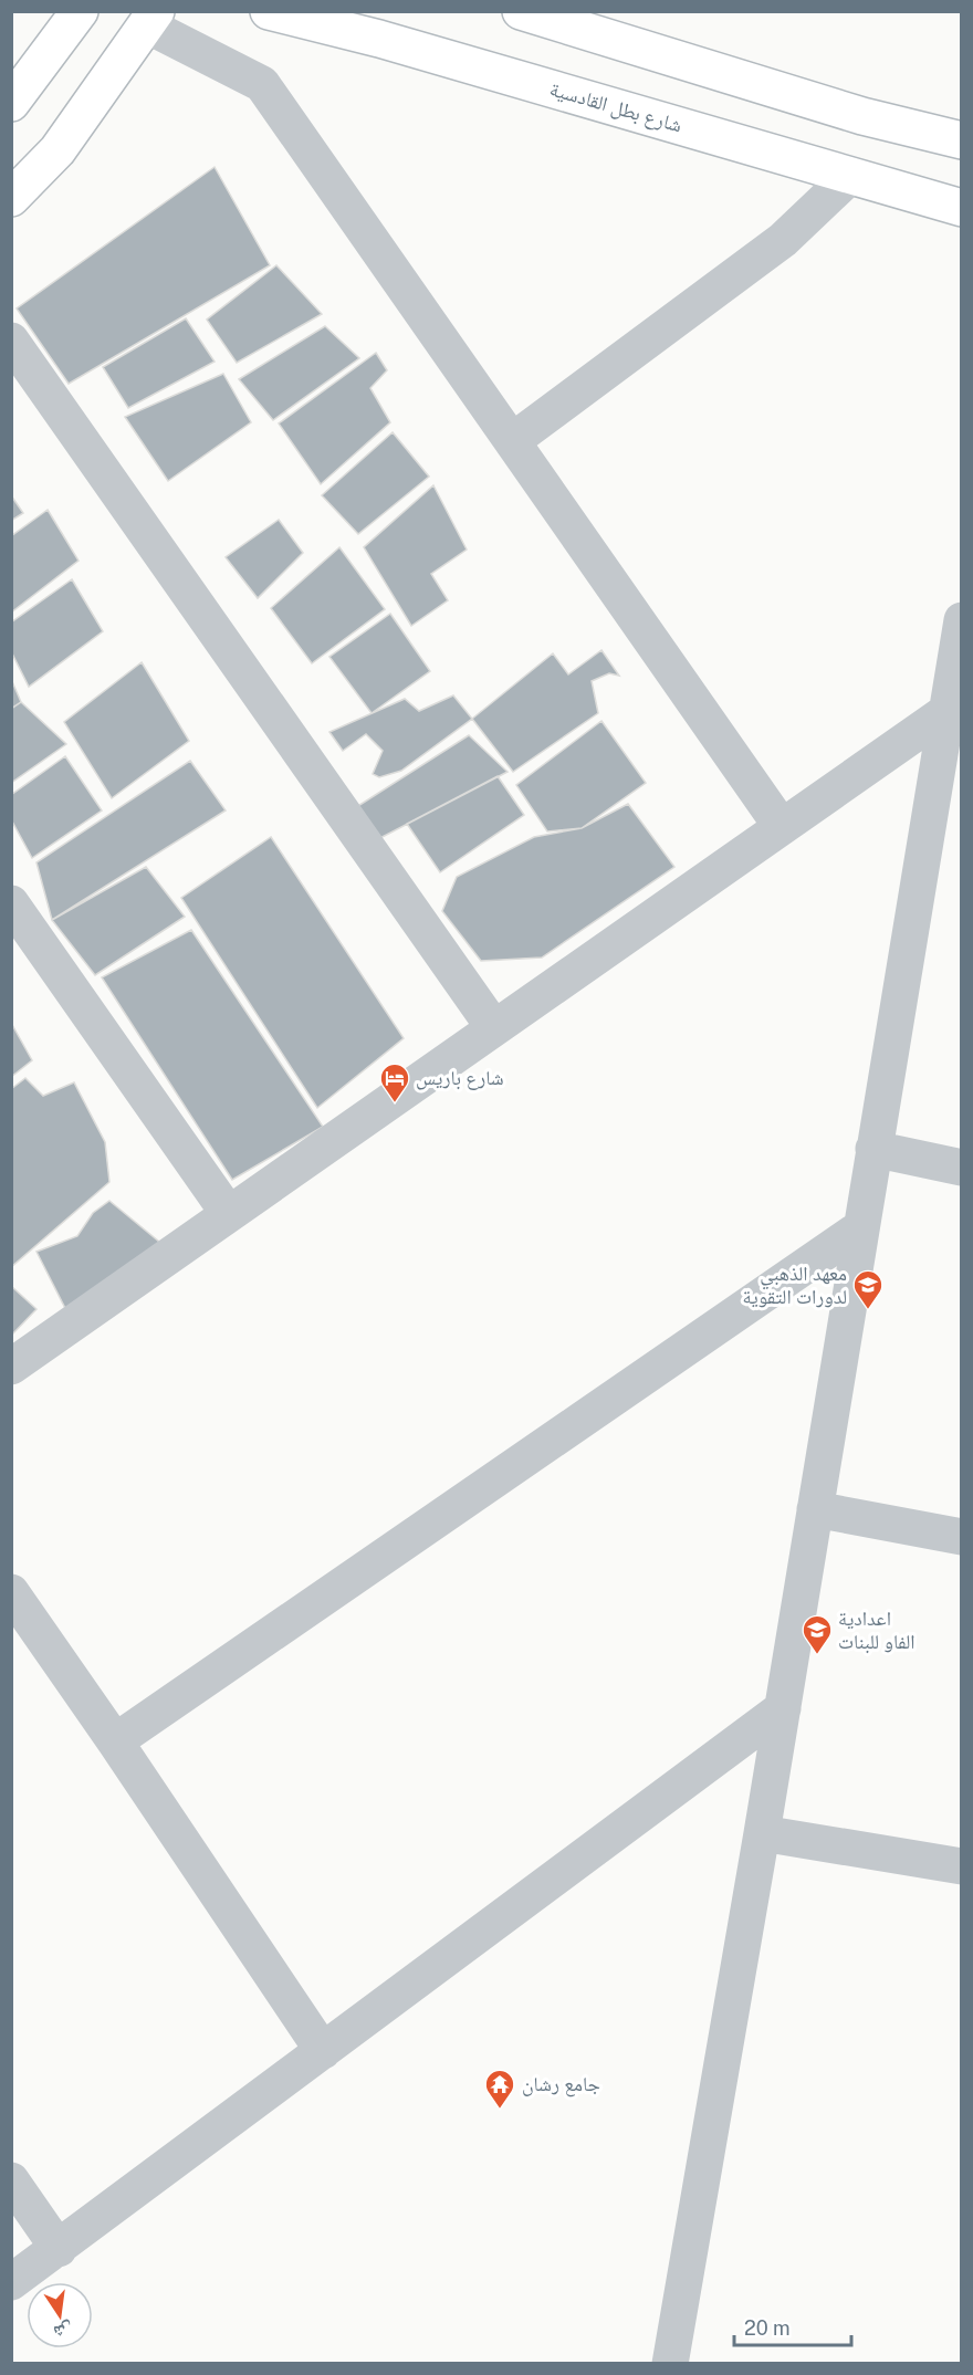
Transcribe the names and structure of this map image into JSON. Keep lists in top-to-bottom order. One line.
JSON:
{"streets":{"street":["شارع بطل القادسية"]},"places":{"hotel":["شارع باريس"],"school or university":["معهد الذهبي لدورات التقوية","اعدادية الفاو للبنات"],"temple":["جامع رشان"]},"scale_bar":"20 m","north":"bottom"}
